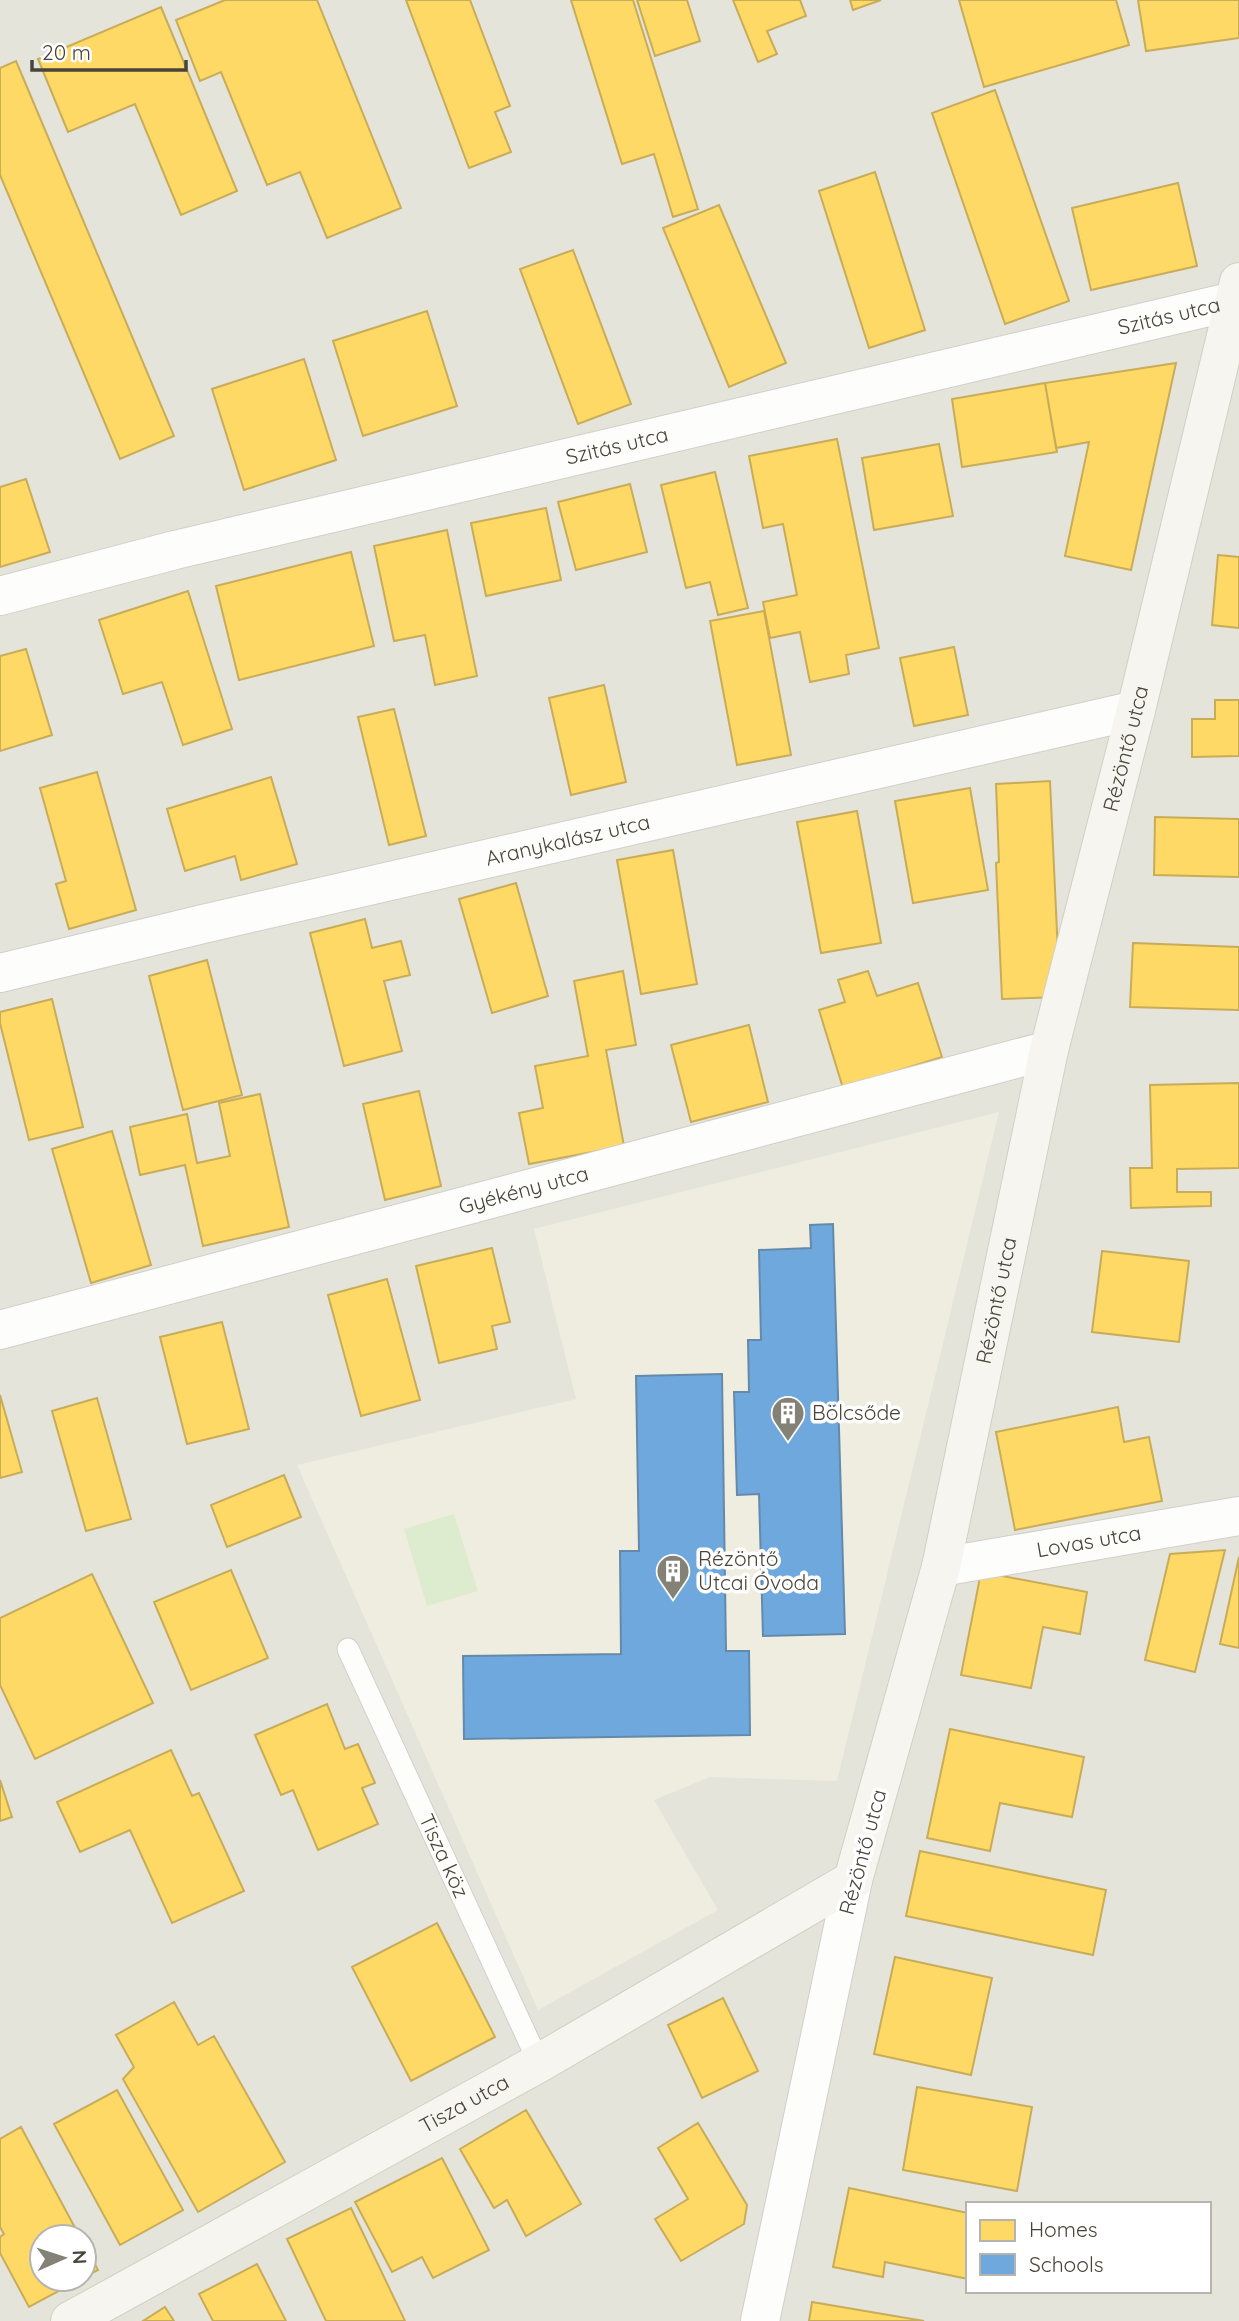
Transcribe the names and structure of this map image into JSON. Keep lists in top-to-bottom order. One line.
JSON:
{"streets":{"main road":["Rézöntő utca","Tisza utca"],"street":["Szitás utca","Aranykalász utca","Gyékény utca","Lovas utca"],"lane":["Tisza köz"]},"crossings":[["Szitás utca","Rézöntő utca"],["Rézöntő utca","Aranykalász utca"],["Rézöntő utca","Gyékény utca"],["Rézöntő utca","Lovas utca"],["Rézöntő utca","Tisza utca"],["Tisza köz","Tisza utca"]],"places":{"building":["Bölcsőde","Rézöntő Utcai Óvoda"]},"legend":["Homes","Schools"],"scale_bar":"20 m","north":"right"}
